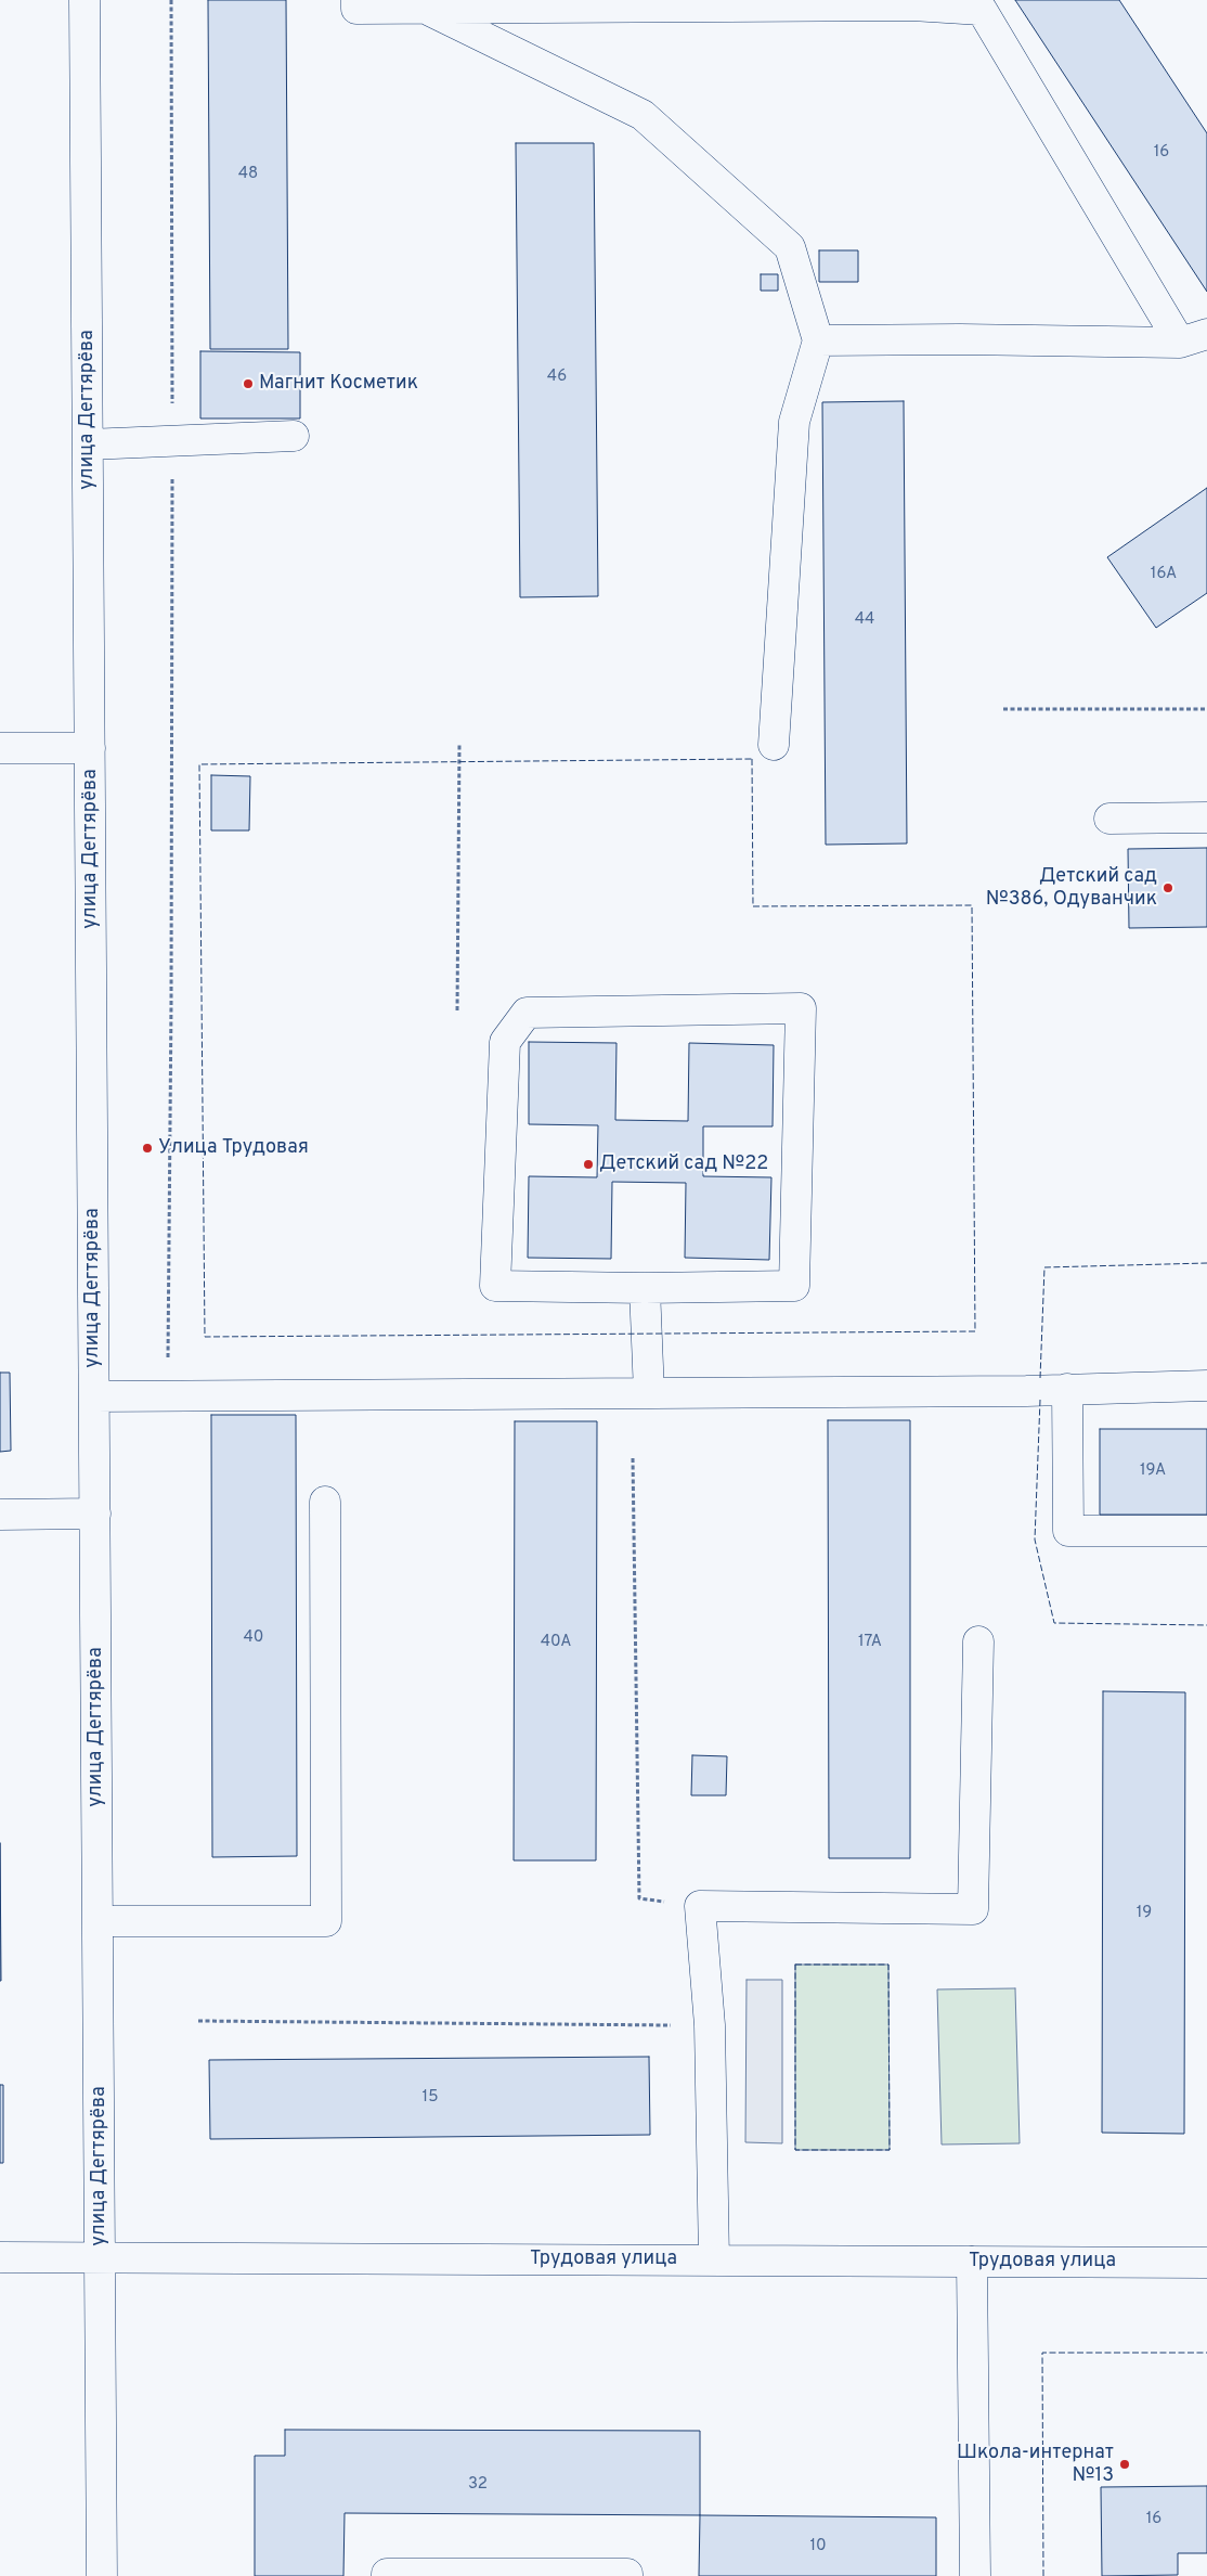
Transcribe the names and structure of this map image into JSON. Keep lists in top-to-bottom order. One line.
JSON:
{"streets":{"street":["улица Дегтярёва","Трудовая улица"]},"crossings":[["улица Дегтярёва","Трудовая улица"]],"places":["Магнит Косметик","Детский сад №386, Одуванчик","Улица Трудовая","Детский сад №22","Школа-интернат №13"],"house_numbers":["16","48","46","16А","44","19А","40","40А","17А","19","15","32","16","10"]}
